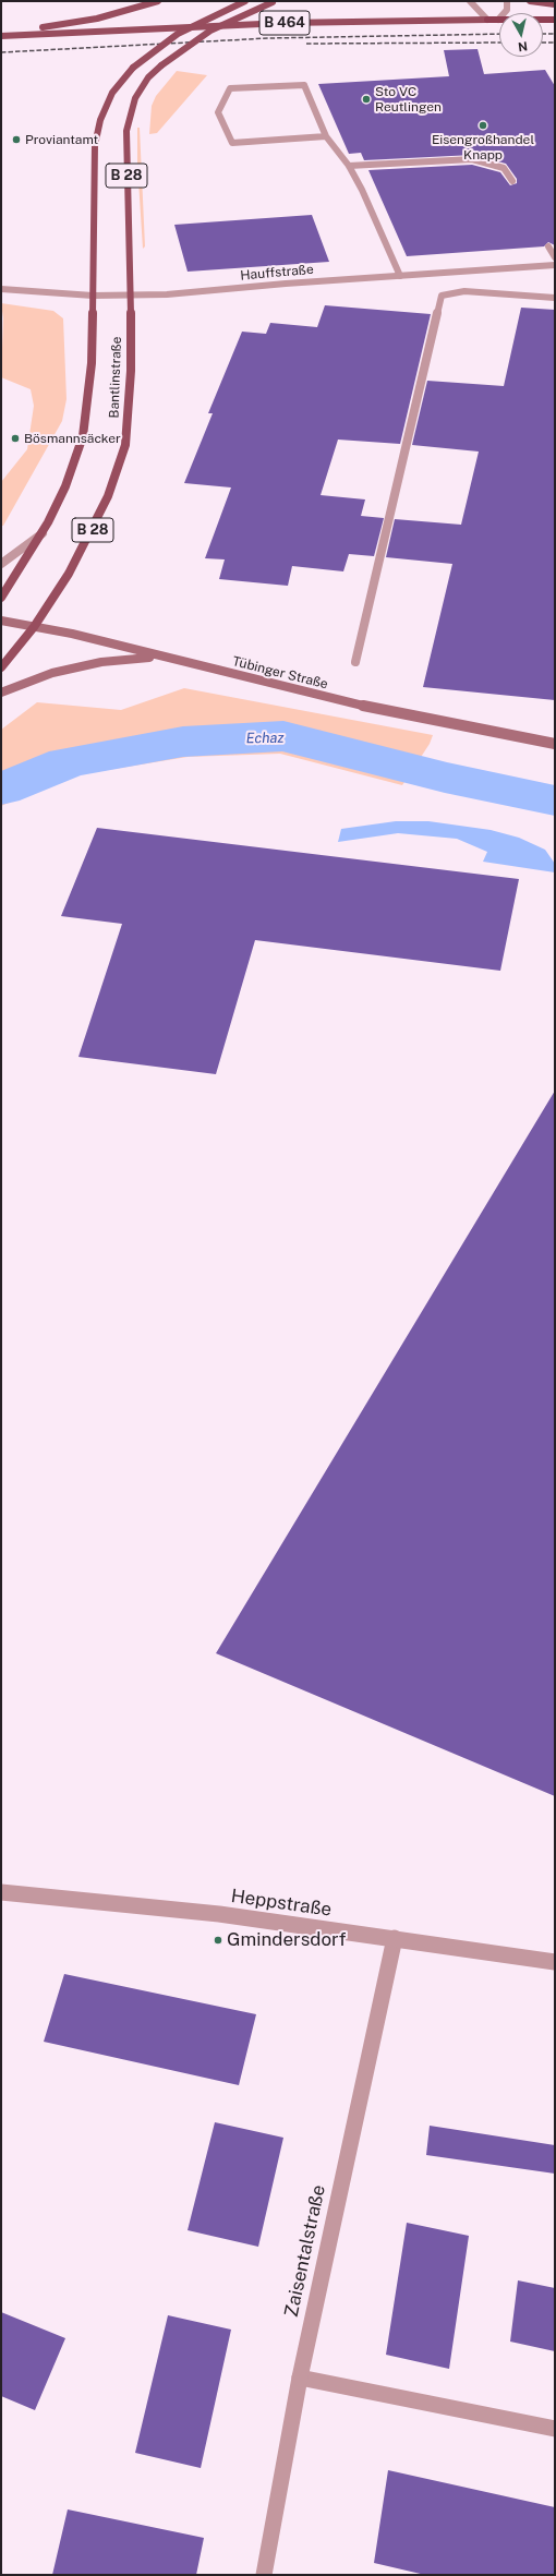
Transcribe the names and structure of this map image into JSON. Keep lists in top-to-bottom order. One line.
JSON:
{"streets":{"highway":["B 464"],"main road":["B 28","Bantlinstraße","Tübinger Straße"],"street":["Hauffstraße","Heppstraße","Zaisentalstraße"]},"crossings":[["Hauffstraße","Bantlinstraße"],["Bantlinstraße","Tübinger Straße"],["Heppstraße","Zaisentalstraße"]],"water":["Echaz"],"places":["Sto VC Reutlingen","Eisengroßhandel Knapp","Proviantamt","Bösmannsäcker","Gmindersdorf"],"north":"bottom"}
